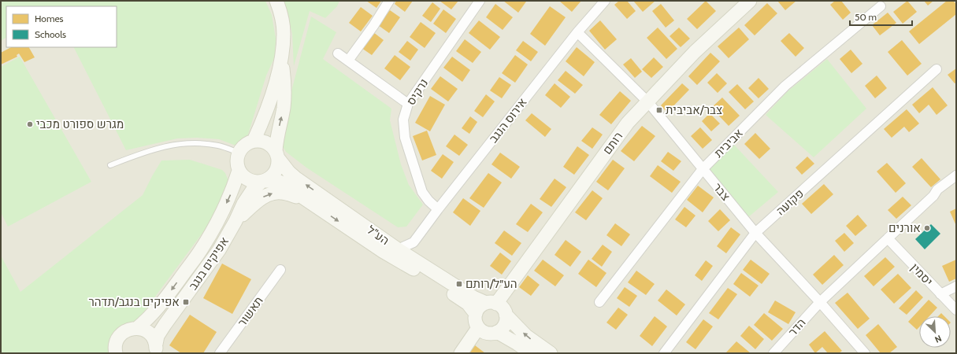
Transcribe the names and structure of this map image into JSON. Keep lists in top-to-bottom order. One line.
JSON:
{"streets":{"street":["נרקיס","אירוס הנגב","רותם","אביבית","צבר","פקועה","הע\"ל","אפיקים בנגב","יסמין","תאשור","הדר"]},"crossings":[["נרקיס","אירוס הנגב"],["אירוס הנגב","צבר"],["אירוס הנגב","הע\"ל"],["רותם","צבר"],["רותם","הע\"ל"],["אביבית","צבר"],["צבר","פקועה"],["צבר","הדר"],["הע\"ל","אפיקים בנגב"]],"places":{"transit":["צבר/אביבית","הע״ל/רותם","אפיקים בנגב/תדהר"],"other":["מגרש ספורט מכבי","אורנים"]},"legend":["Homes","Schools"],"scale_bar":"50 m","north":"bottom right"}
